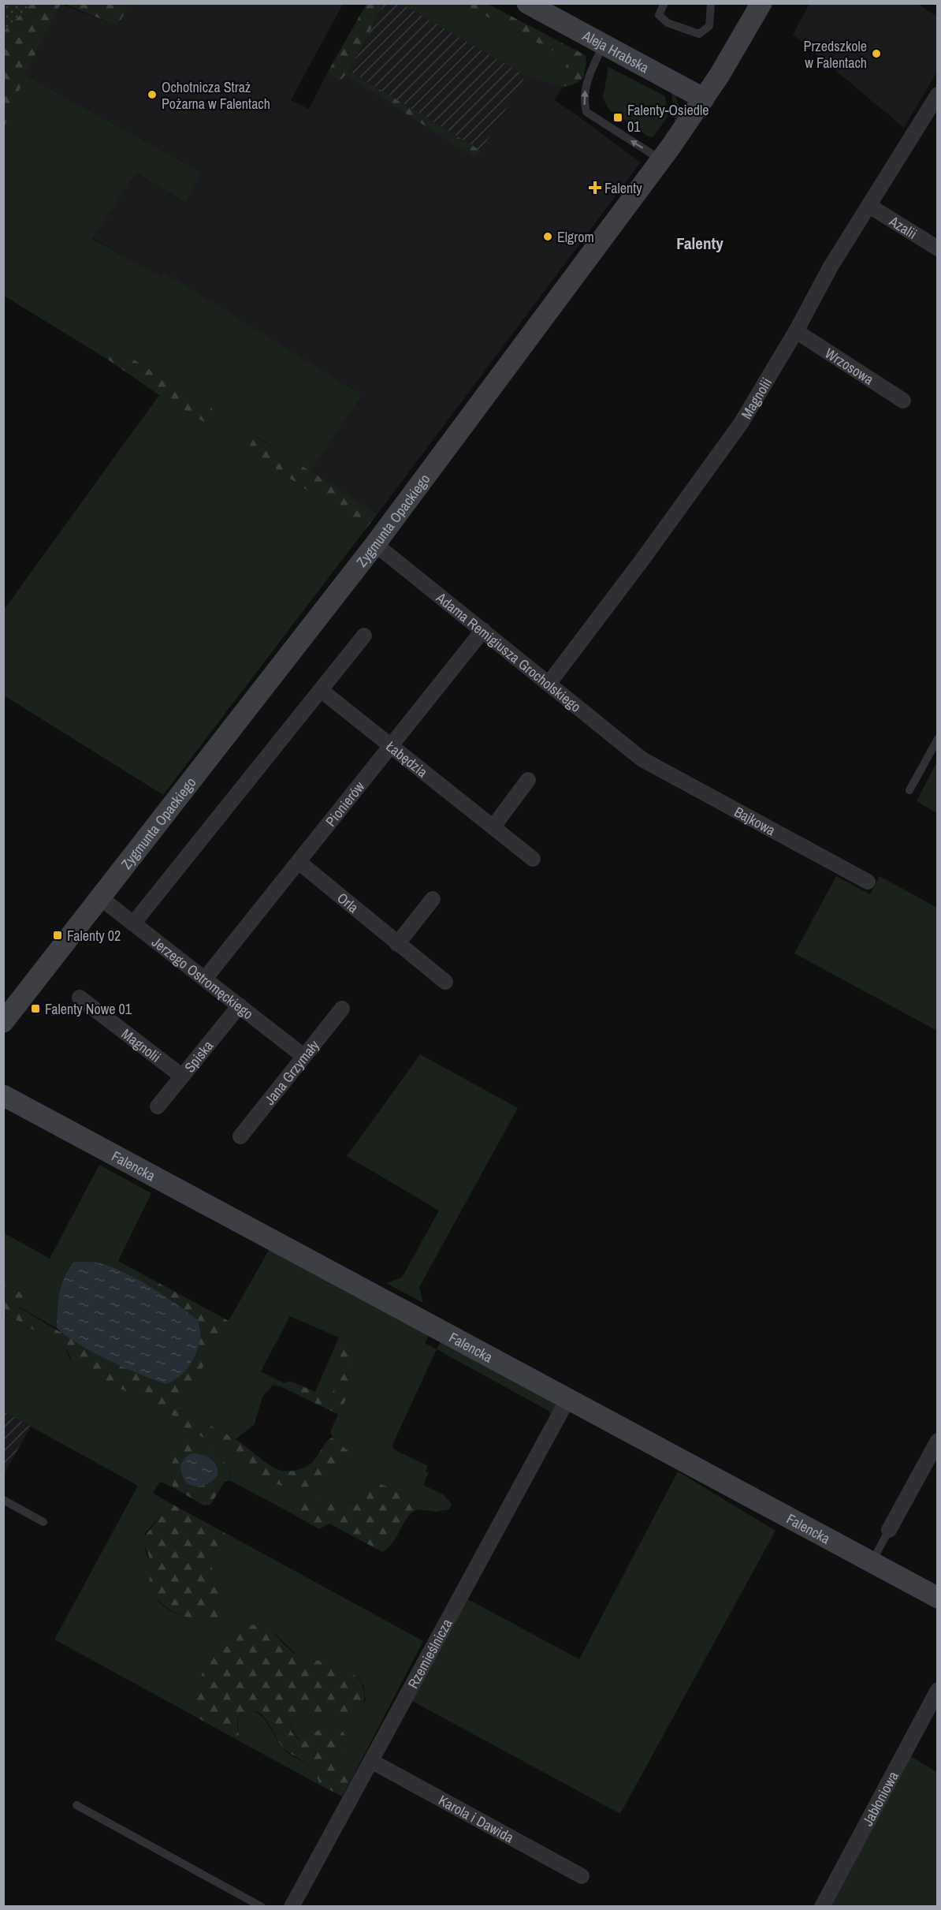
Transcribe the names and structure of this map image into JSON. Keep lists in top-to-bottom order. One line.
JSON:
{"streets":{"street":["Aleja Hrabska","Azalii","Wrzosowa","Magnolii","Zygmunta Opackiego","Adama Remigiusza Grocholskiego","Łabędzia","Pionierów","Bajkowa","Orla","Jerzego Ostromęckiego","Spiska","Jana Grzymały","Falencka","Rzemieślnicza","Jabłoniowa","Karola i Dawida"]},"crossings":[["Aleja Hrabska","Zygmunta Opackiego"],["Azalii","Magnolii"],["Wrzosowa","Magnolii"],["Magnolii","Adama Remigiusza Grocholskiego"],["Magnolii","Spiska"],["Zygmunta Opackiego","Adama Remigiusza Grocholskiego"],["Zygmunta Opackiego","Jerzego Ostromęckiego"],["Adama Remigiusza Grocholskiego","Pionierów"],["Adama Remigiusza Grocholskiego","Bajkowa"],["Łabędzia","Pionierów"],["Pionierów","Orla"],["Pionierów","Jerzego Ostromęckiego"],["Jerzego Ostromęckiego","Spiska"],["Jerzego Ostromęckiego","Jana Grzymały"],["Falencka","Rzemieślnicza"],["Rzemieślnicza","Karola i Dawida"]],"districts":["Falenty"],"places":{"other":["Przedszkole w Falentach","Ochotnicza Straż Pożarna w Falentach","Elgrom"],"transit":["Falenty-Osiedle 01","Falenty 02","Falenty Nowe 01"],"health":["Falenty"]}}
